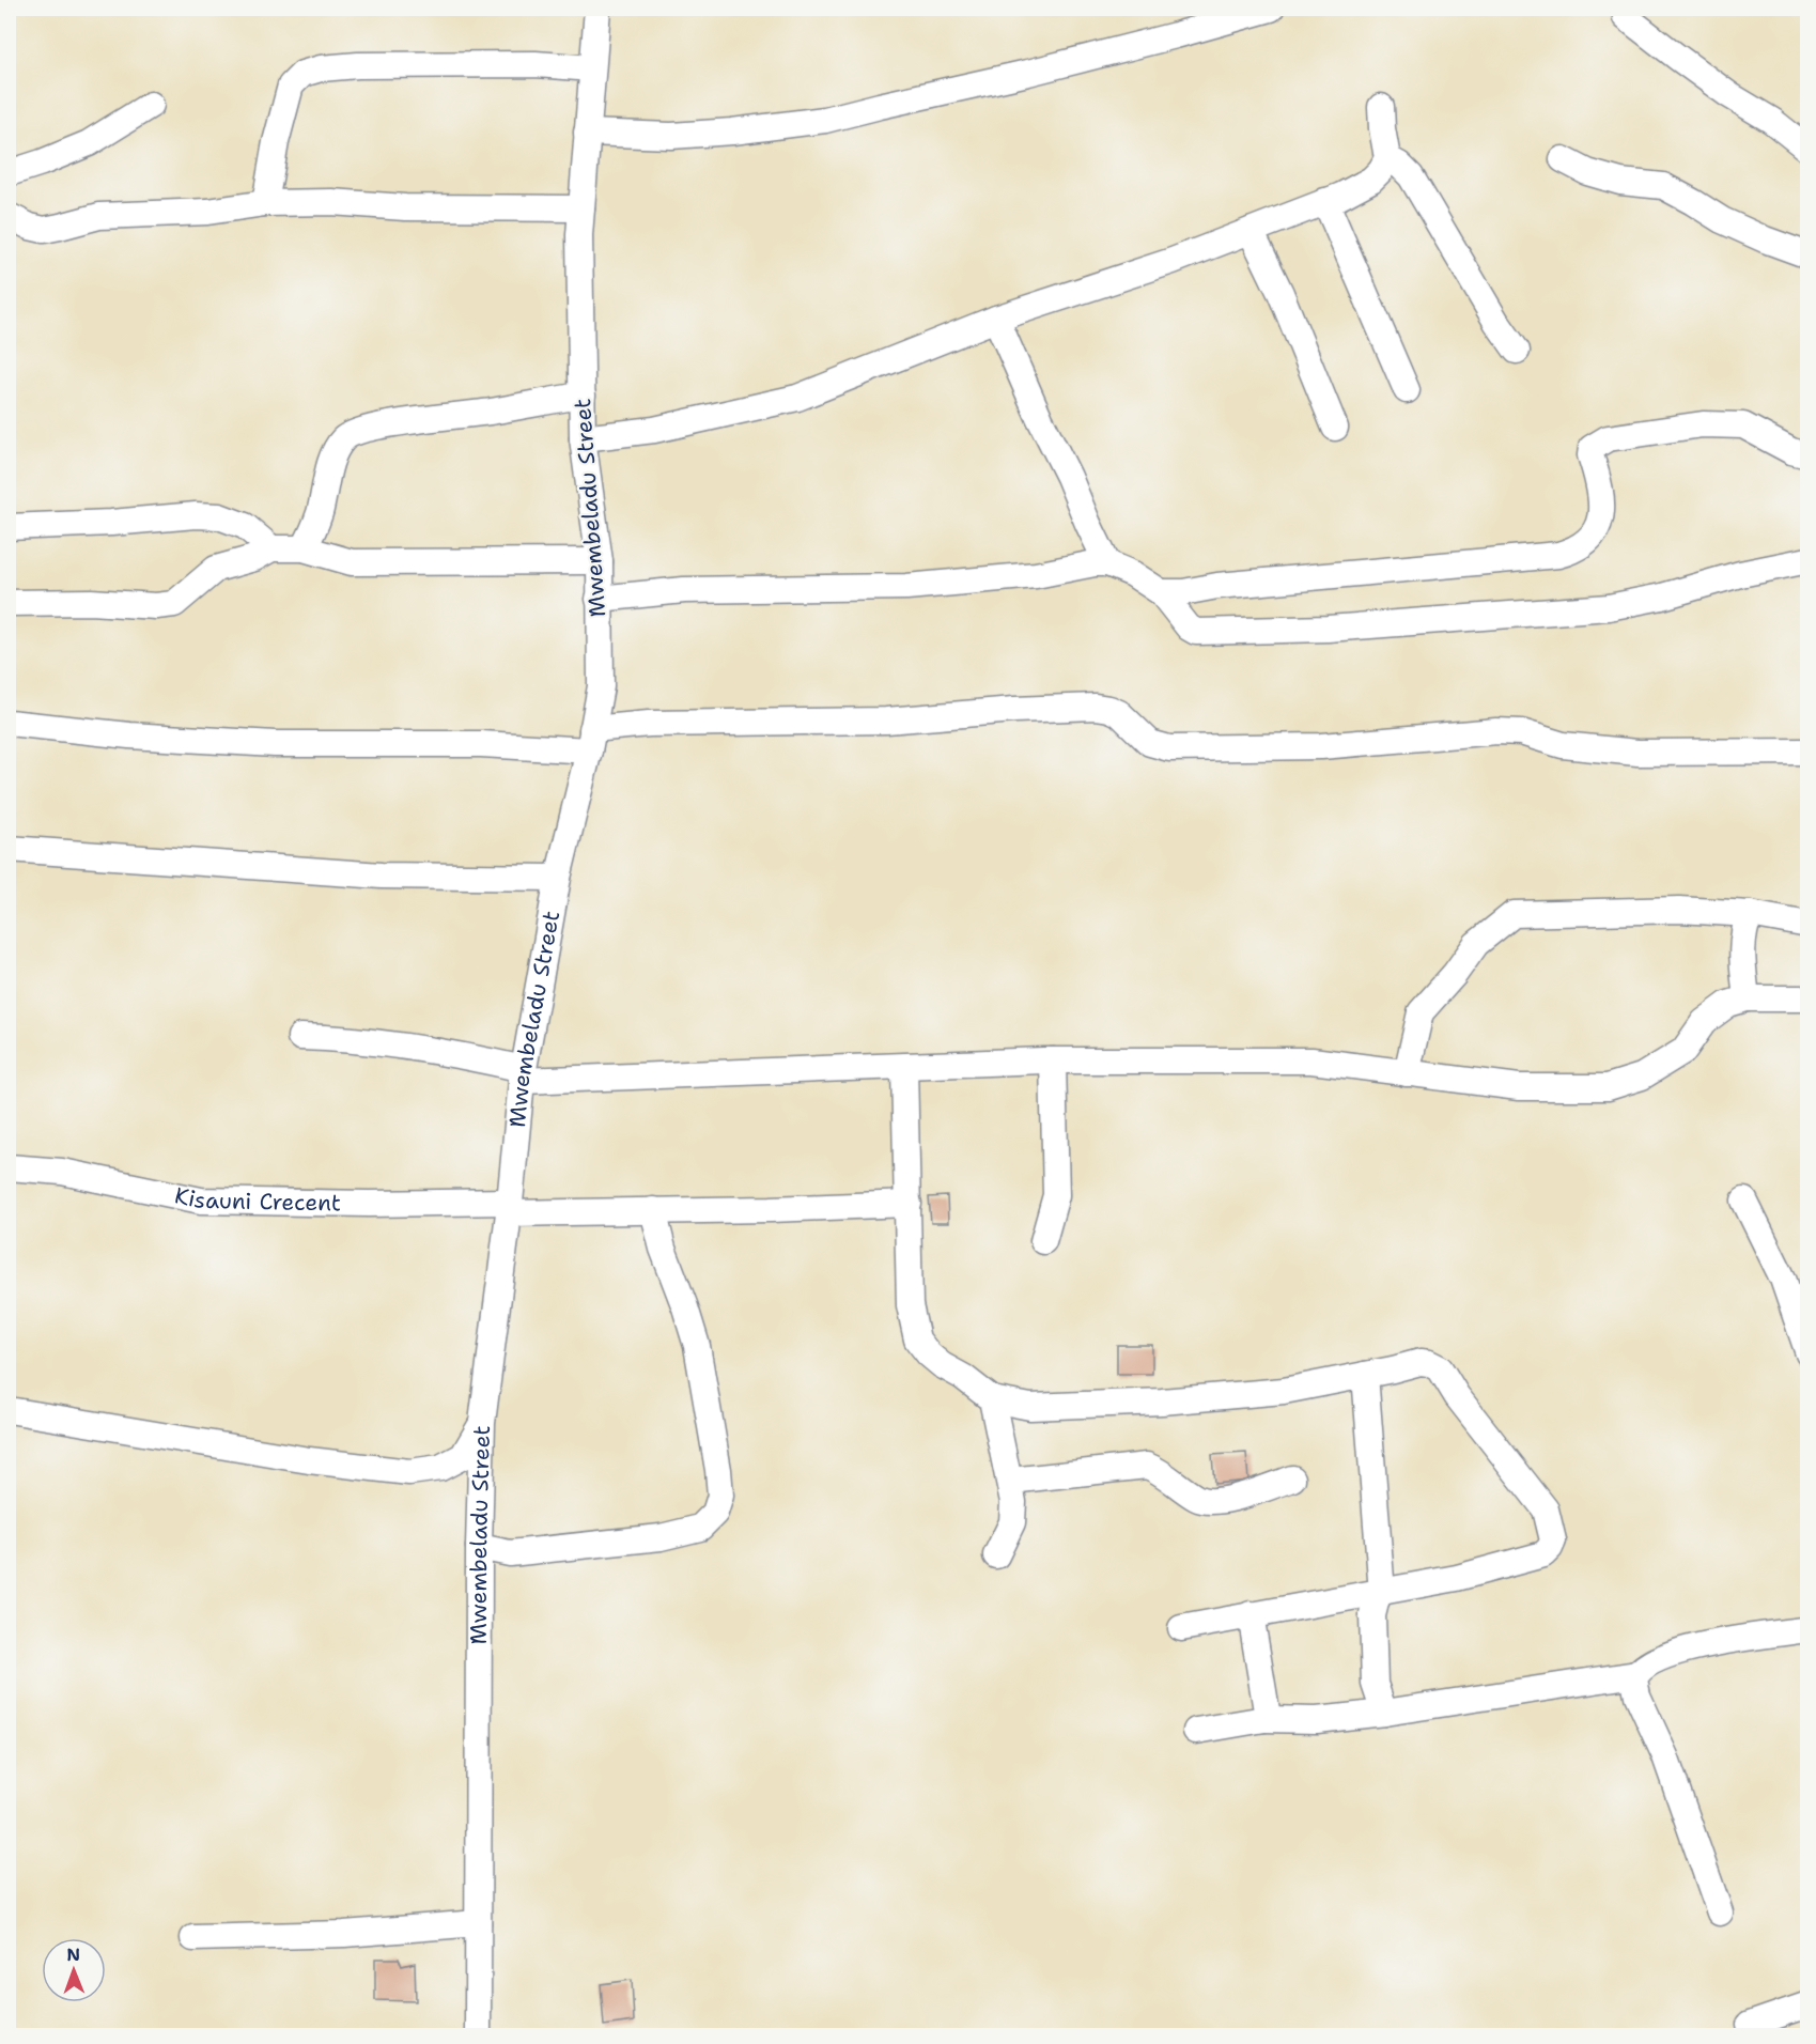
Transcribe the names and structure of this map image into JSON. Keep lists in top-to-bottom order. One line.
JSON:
{"streets":{"street":["Mwembeladu Street","Kisauni Crecent"]},"crossings":[["Mwembeladu Street","Kisauni Crecent"]],"north":"top"}
